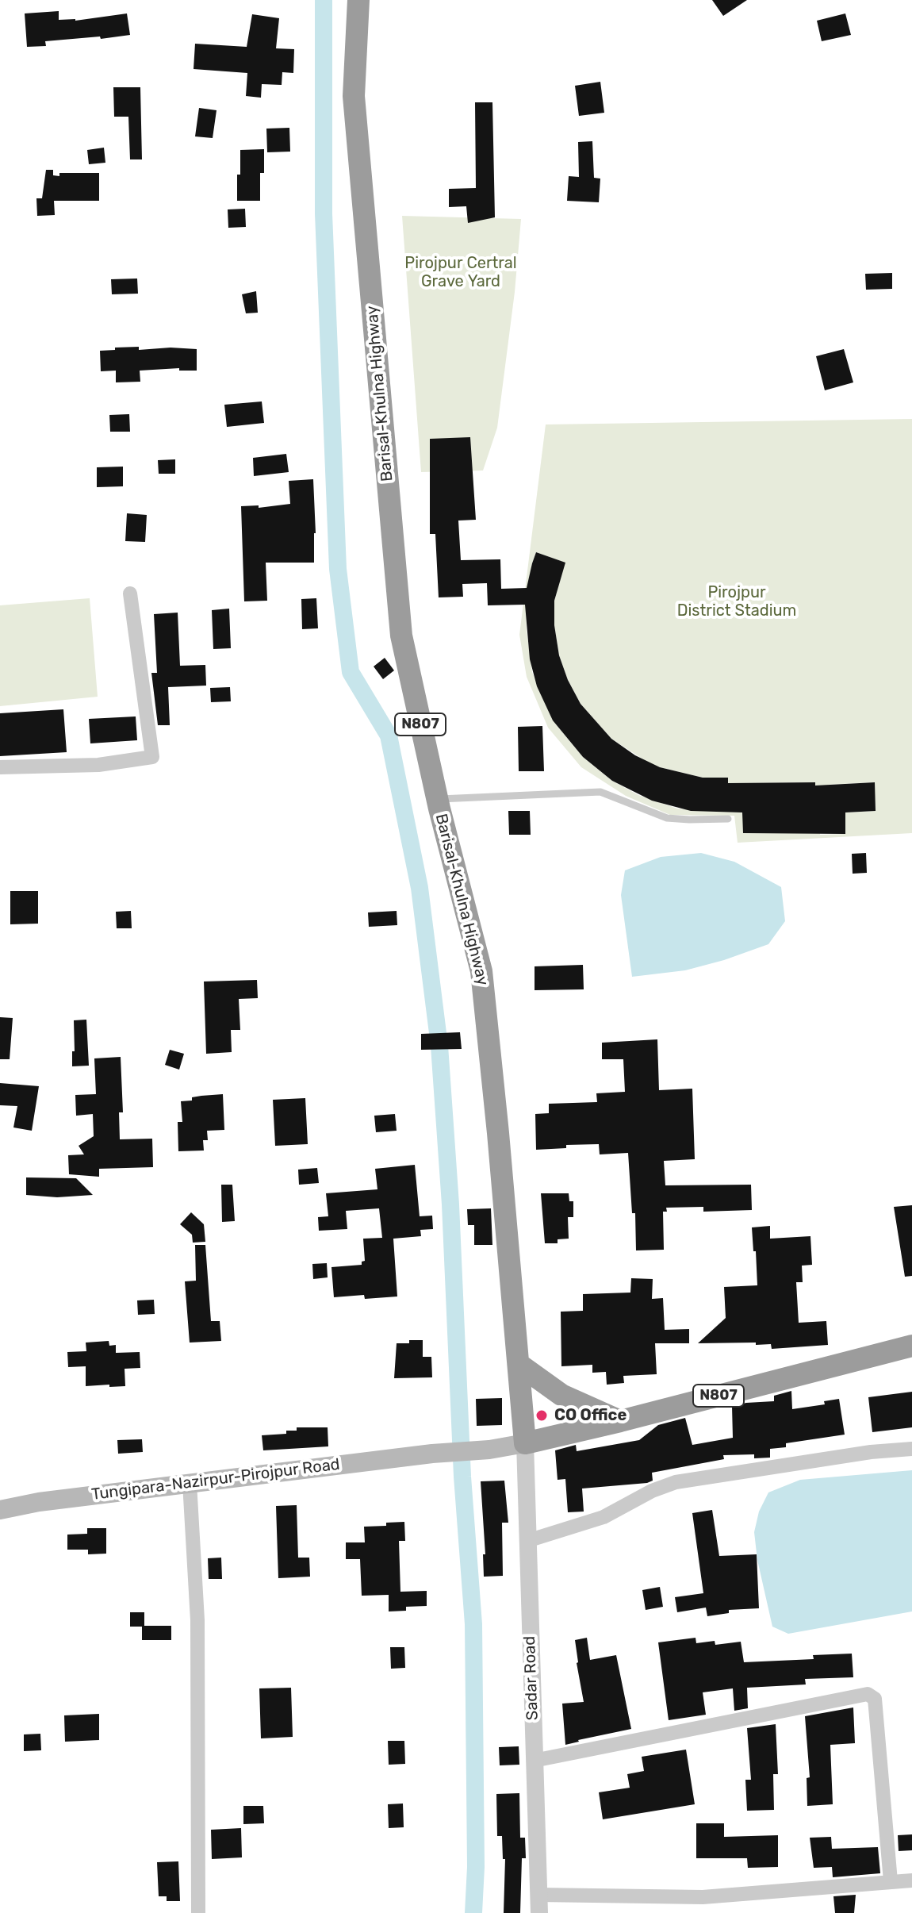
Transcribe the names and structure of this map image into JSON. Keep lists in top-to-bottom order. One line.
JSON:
{"streets":{"highway":["Barisal-Khulna Highway","N807"],"main road":["Tungipara-Nazirpur-Pirojpur Road"],"street":["Sadar Road"]},"crossings":[["Barisal-Khulna Highway","N807"],["Barisal-Khulna Highway","Tungipara-Nazirpur-Pirojpur Road"],["Barisal-Khulna Highway","Sadar Road"],["N807","Tungipara-Nazirpur-Pirojpur Road"],["N807","Sadar Road"],["Tungipara-Nazirpur-Pirojpur Road","Sadar Road"]],"parks":["Pirojpur Certral Grave Yard","Pirojpur District Stadium"],"places":["CO Office"]}
